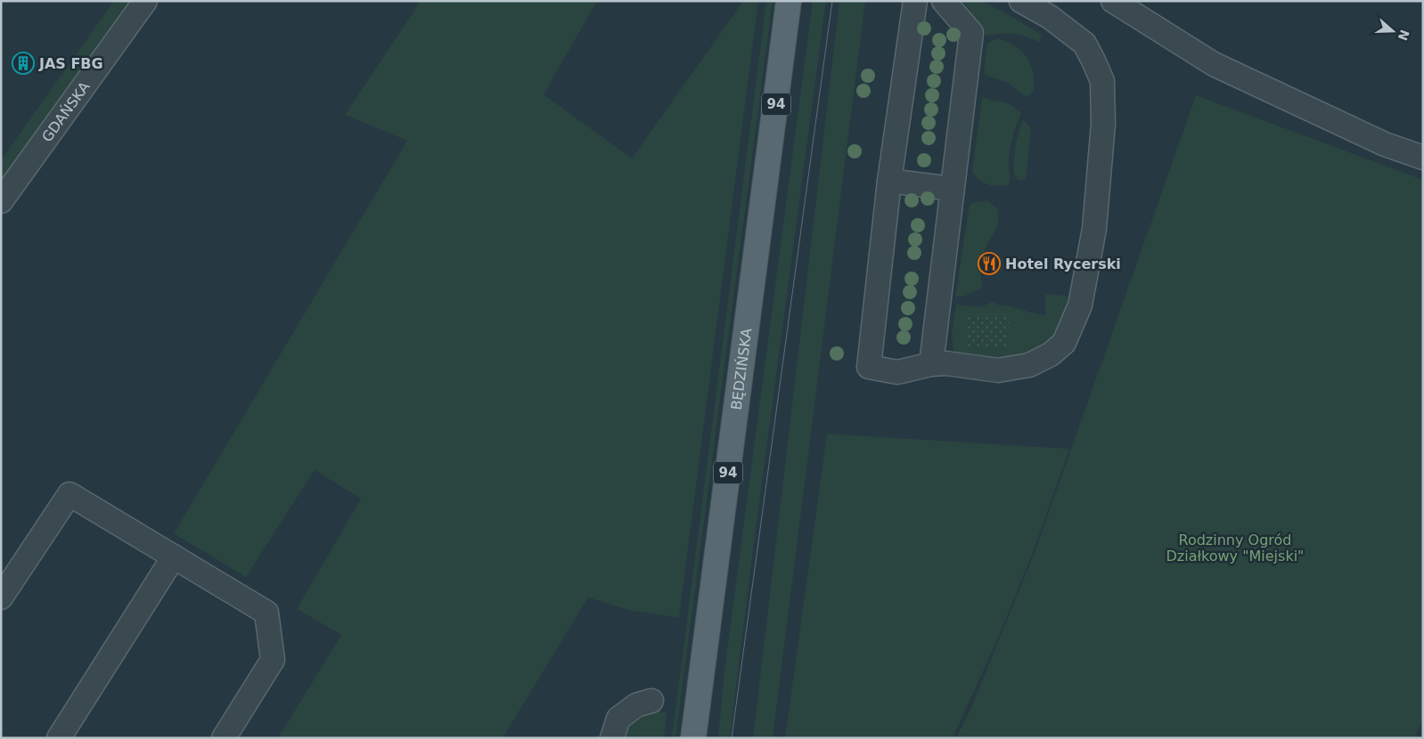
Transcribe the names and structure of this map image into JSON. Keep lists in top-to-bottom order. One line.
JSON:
{"streets":{"main road":["94","BĘDZIŃSKA"],"street":["GDAŃSKA"]},"parks":["Rodzinny Ogród Działkowy \"Miejski\""],"places":{"building":["JAS FBG"],"restaurant":["Hotel Rycerski"]},"north":"right"}
